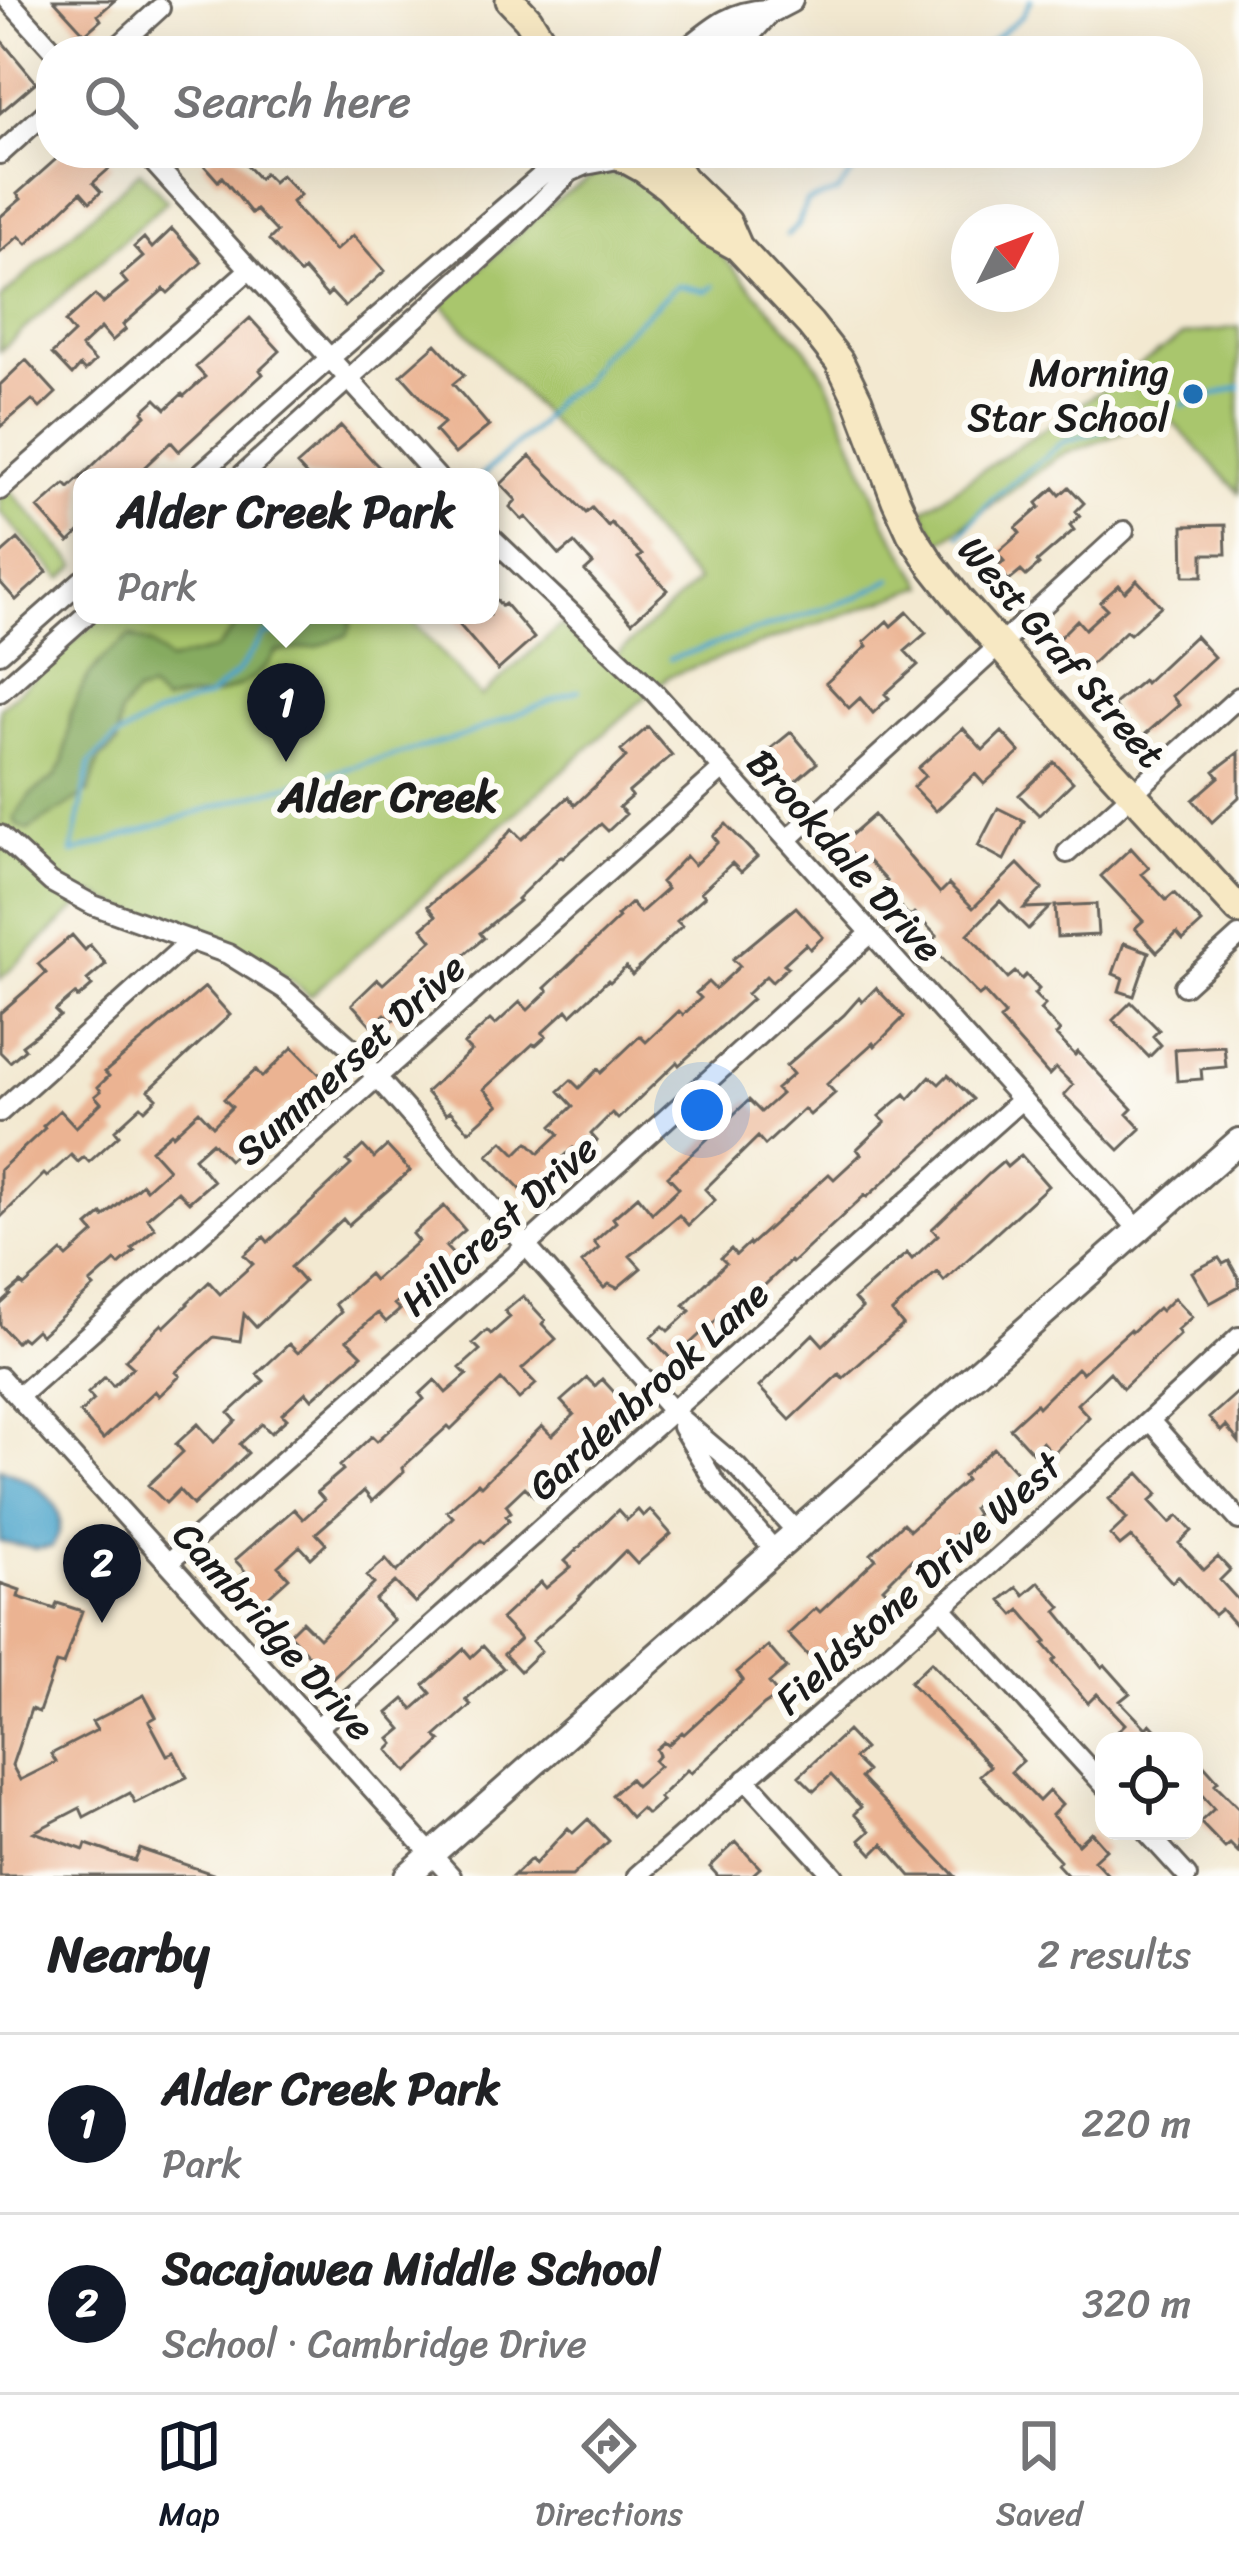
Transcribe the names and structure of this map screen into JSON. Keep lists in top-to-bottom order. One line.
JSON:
{"streets":{"main road":["West Graf Street"],"street":["Brookdale Drive","Summerset Drive","Hillcrest Drive","Gardenbrook Lane","Fieldstone Drive West","Cambridge Drive"]},"crossings":[["Brookdale Drive","Summerset Drive"],["Brookdale Drive","Hillcrest Drive"],["Brookdale Drive","Gardenbrook Lane"],["Summerset Drive","Cambridge Drive"],["Hillcrest Drive","Cambridge Drive"],["Gardenbrook Lane","Cambridge Drive"]],"districts":["Alder Creek"],"places":["Morning Star School"],"north":"top right","page":{"search":"Search here","popup":["Alder Creek Park","Park"],"pins":["1","2"],"heading":["Nearby","2 results"],"list":[{"mark":"1","name":"Alder Creek Park","note":"Park","value":"220 m"},{"mark":"2","name":"Sacajawea Middle School","note":"School · Cambridge Drive","value":"320 m"}],"nav":["Map","Directions","Saved"]}}
